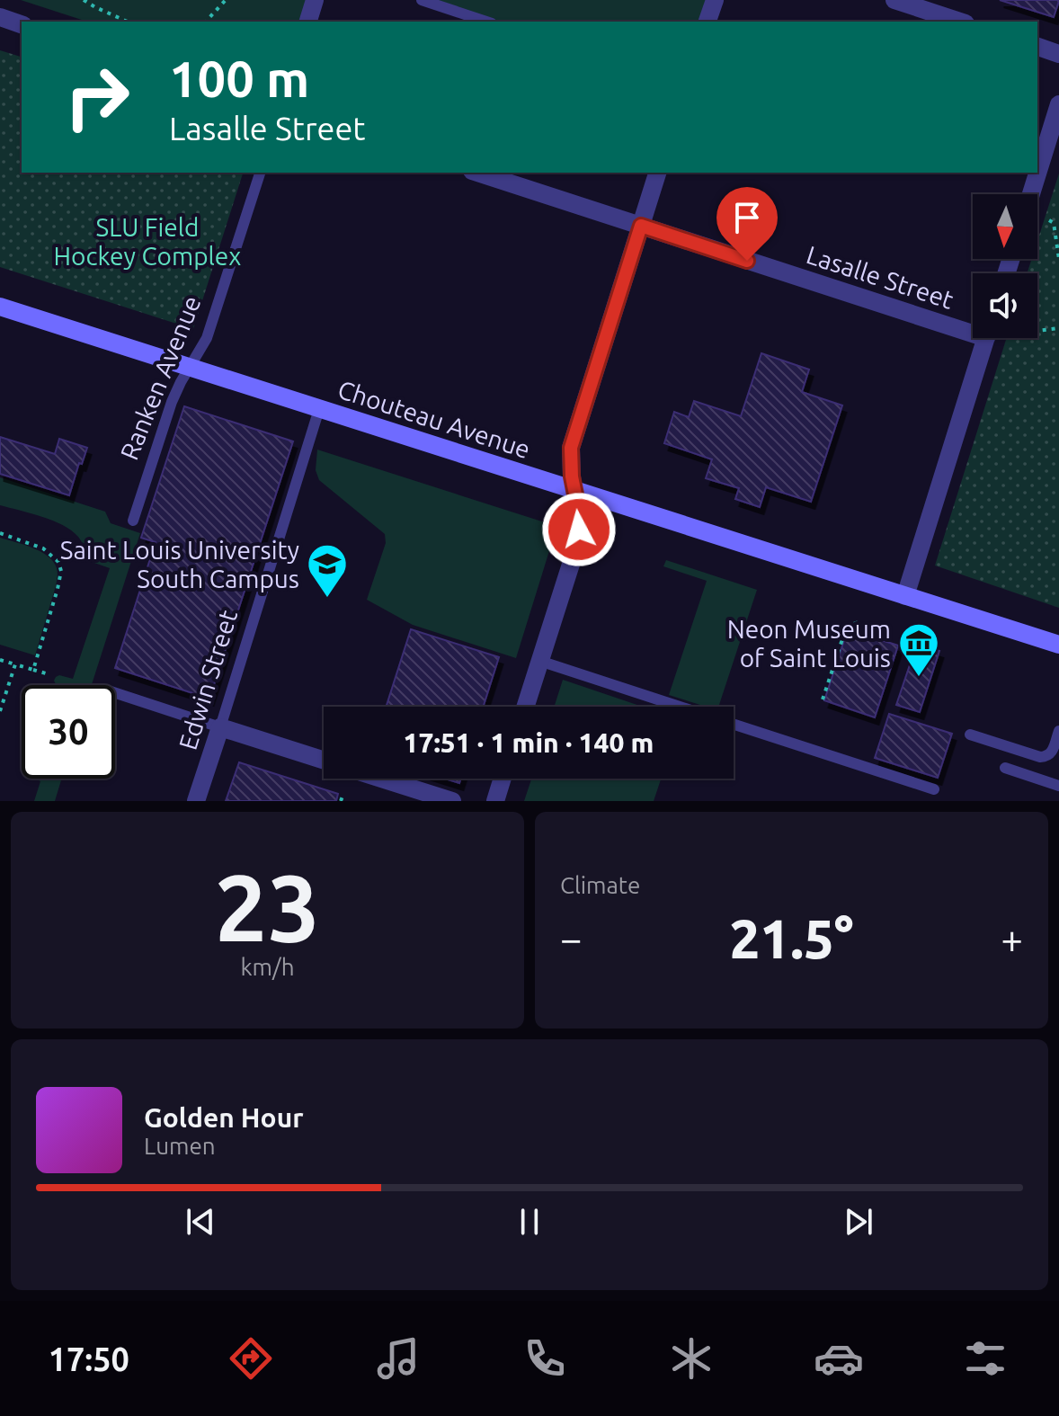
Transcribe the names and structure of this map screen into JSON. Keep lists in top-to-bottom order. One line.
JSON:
{"streets":{"main road":["Chouteau Avenue"],"street":["Lasalle Street","Edwin Street"],"lane":["Ranken Avenue"]},"crossings":[["Ranken Avenue","Chouteau Avenue"],["Chouteau Avenue","Edwin Street"]],"parks":["SLU Field Hockey Complex"],"places":{"school or university":["Saint Louis University South Campus"],"museum":["Neon Museum of Saint Louis"]},"north":"bottom","page":{"turn":["100 m","Lasalle Street"],"limit":"30","trip":"17:51 · 1 min · 140 m","tile":[["23","km/h"],"Climate"],"heat":["−","21.5°","+"],"song":["Golden Hour","Lumen"],"tabs":"17:50"}}
